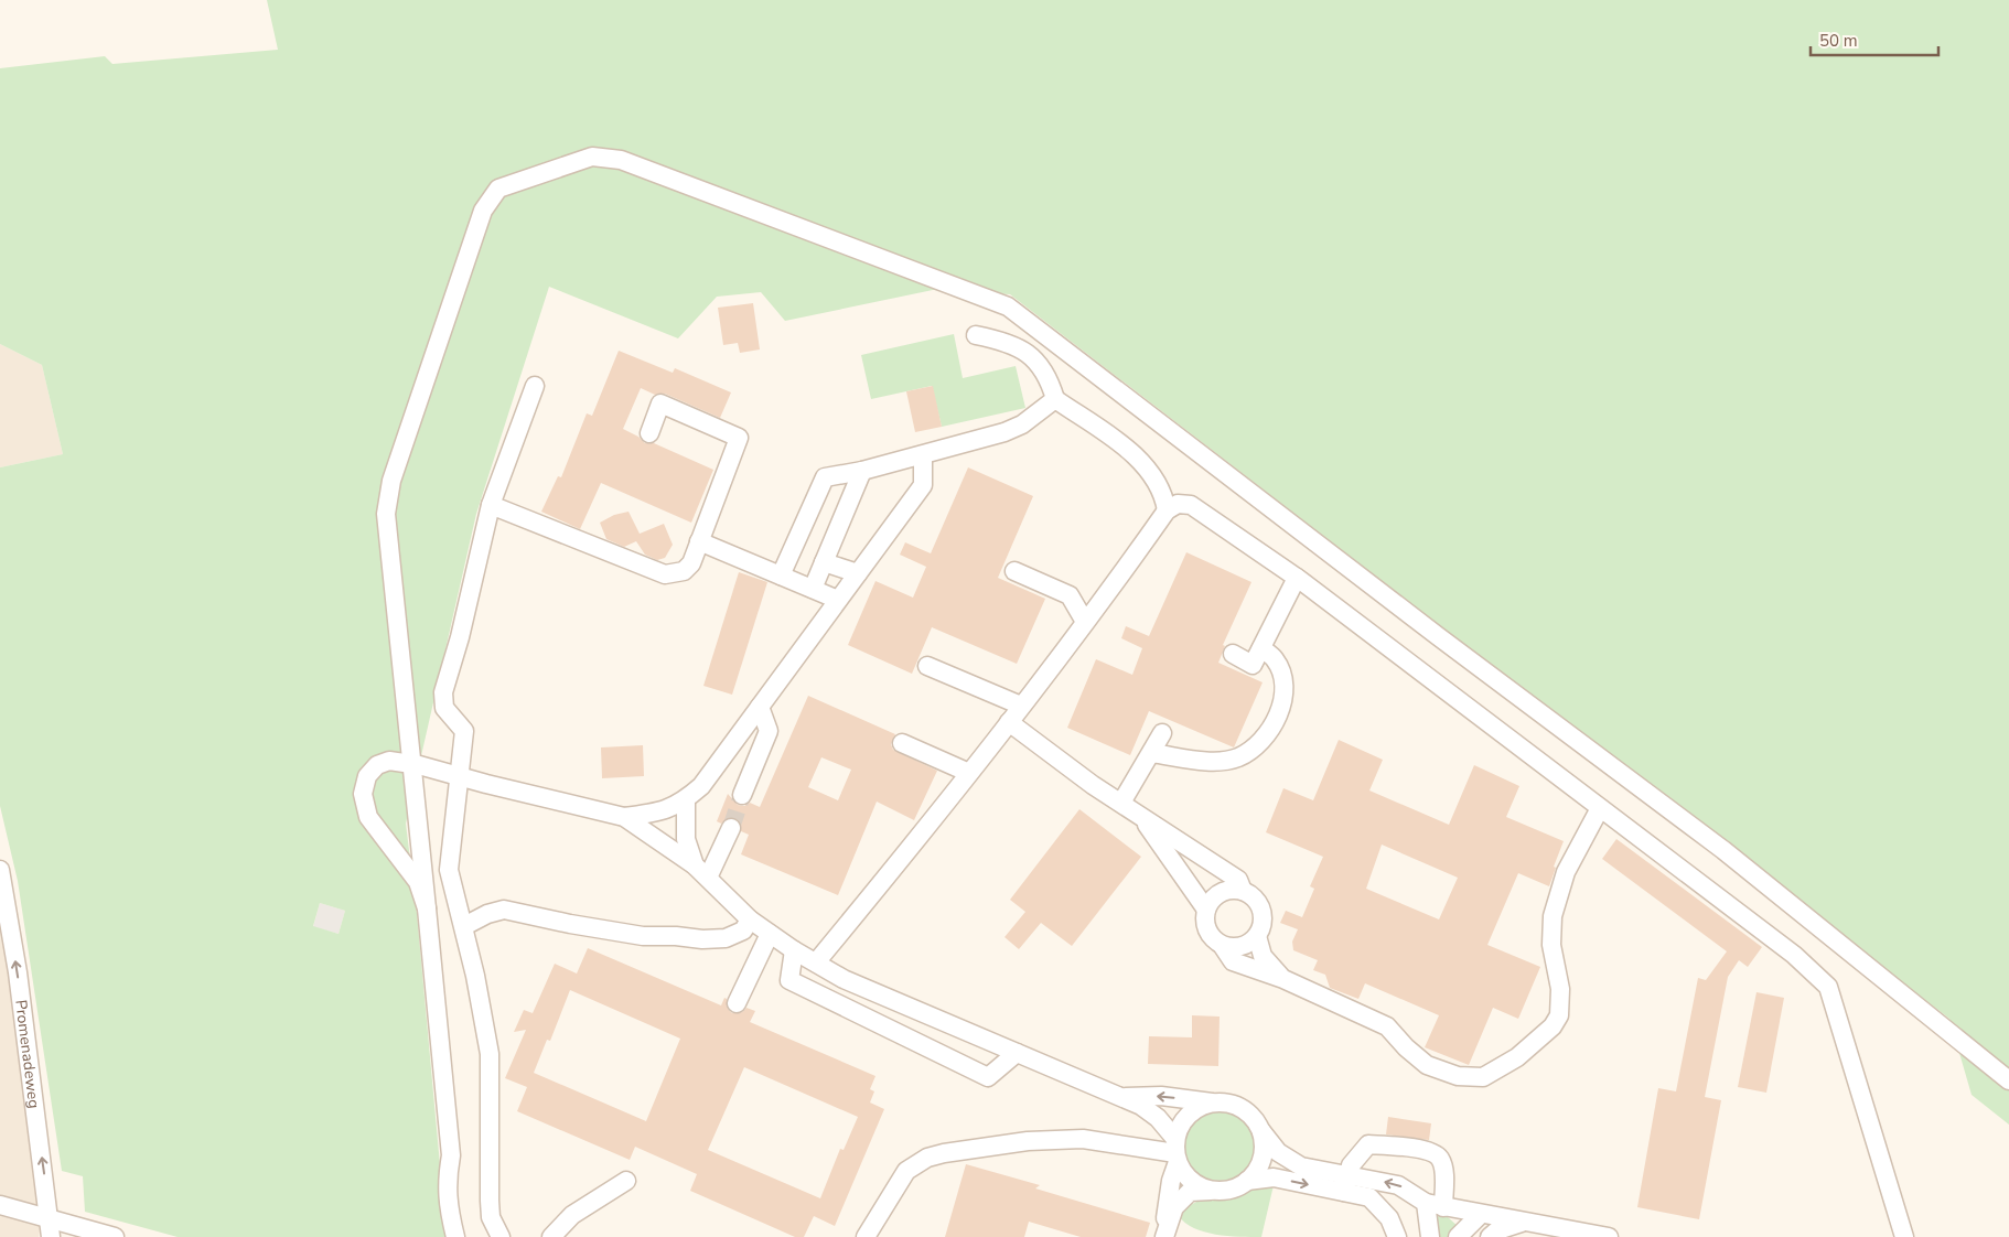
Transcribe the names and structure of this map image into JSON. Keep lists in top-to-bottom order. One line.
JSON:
{"streets":{"street":["Promenadeweg"]},"one_way":["Promenadeweg"],"scale_bar":"50 m"}
